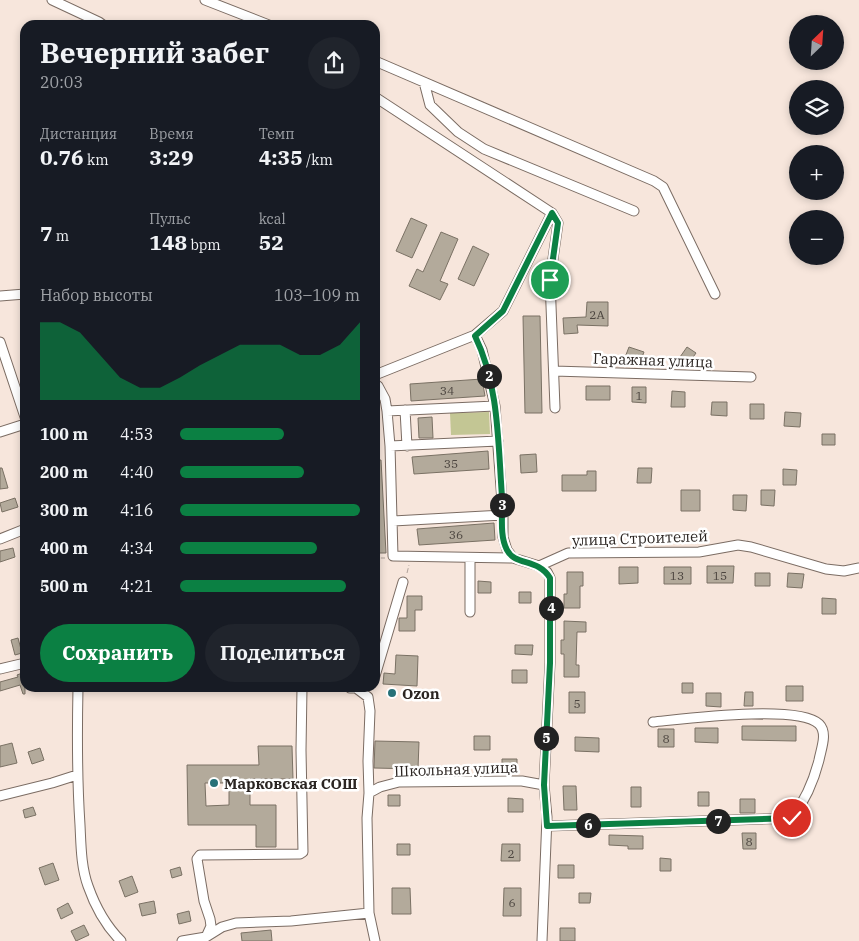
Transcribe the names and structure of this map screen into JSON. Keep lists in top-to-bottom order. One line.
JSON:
{"streets":{"street":["Гаражная улица","улица Строителей","Школьная улица"]},"places":["Ozon","Марковская СОШ"],"house_numbers":["2А","34","1","35","36","13","15","5","8","8","2","6"],"north":"top right","page":{"map_buttons":["+","−"],"heading":["Вечерний забег","20:03"],"stats":[["Дистанция","0.76 km"],["Время","3:29"],["Темп","4:35 /km"],["7 m"],["Пульс","148 bpm"],["kcal","52"]],"chart":["Набор высоты","103–109 m"],"pins":["2","3","4","5","7","6"],"list":[{"name":"100 m","note":"4:53"},{"name":"200 m","note":"4:40"},{"name":"300 m","note":"4:16"},{"name":"400 m","note":"4:34"},{"name":"500 m","note":"4:21"}],"buttons":["Сохранить","Поделиться"]}}
